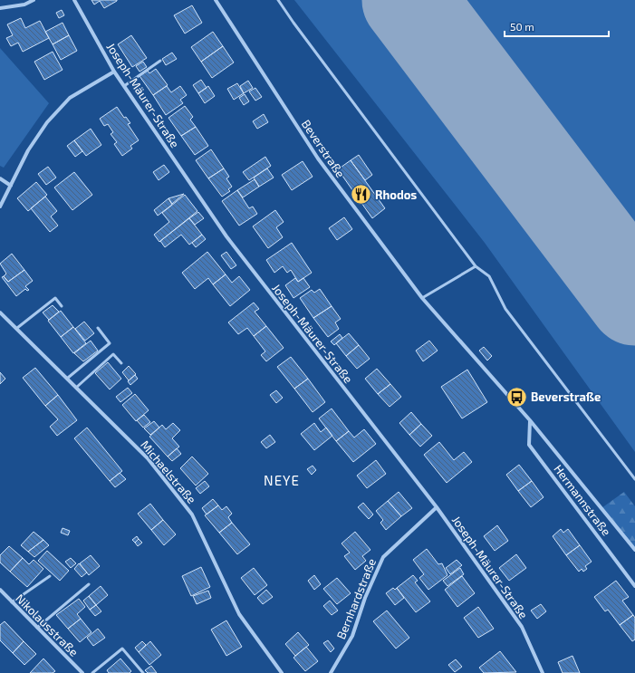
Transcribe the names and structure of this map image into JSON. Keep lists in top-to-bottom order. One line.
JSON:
{"streets":{"street":["Joseph-Mäurer-Straße","Beverstraße","Michaelstraße","Hermannstraße","Bernhardstraße","Nikolausstraße"]},"crossings":[["Joseph-Mäurer-Straße","Bernhardstraße"],["Beverstraße","Hermannstraße"]],"districts":["NEYE"],"places":{"restaurant":["Rhodos"],"bus stop":["Beverstraße"]},"scale_bar":"50 m"}
